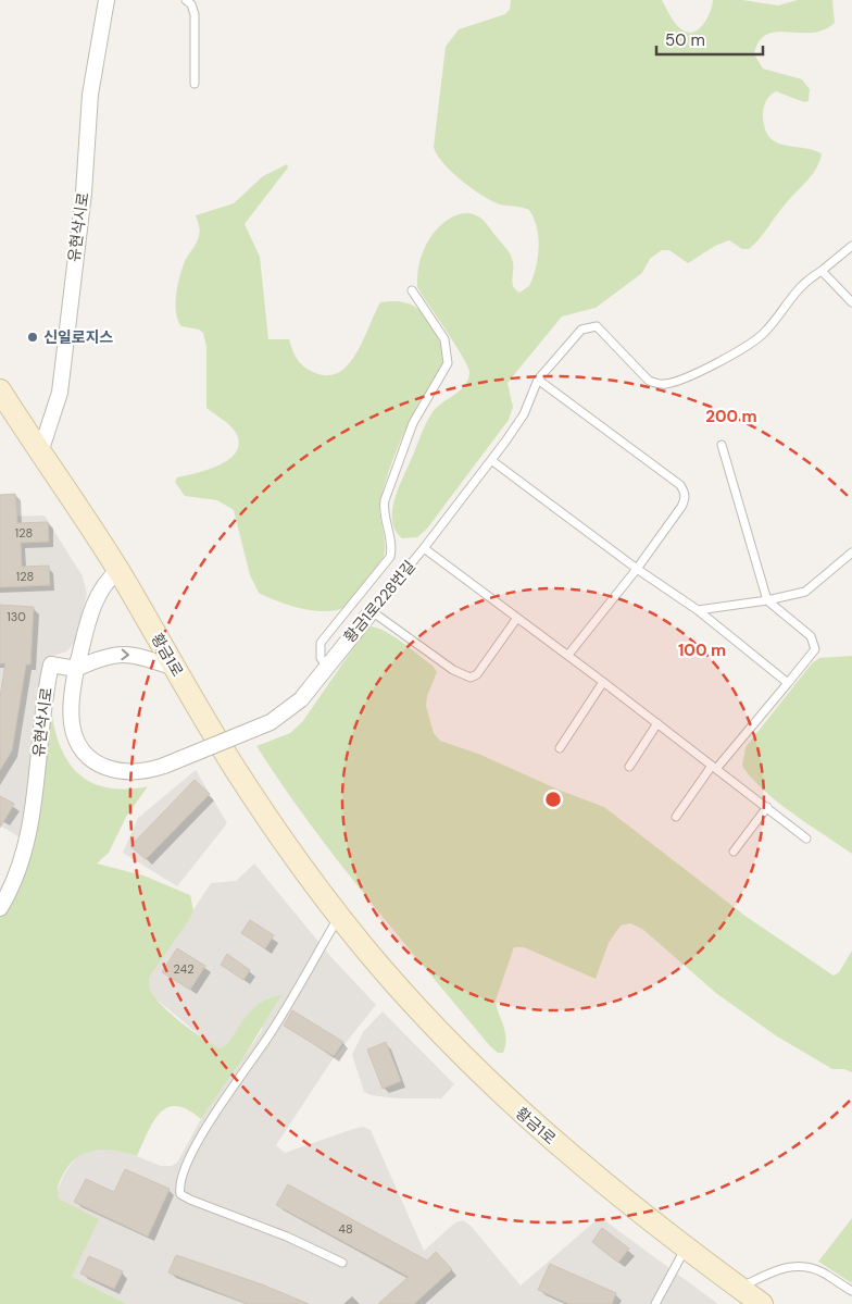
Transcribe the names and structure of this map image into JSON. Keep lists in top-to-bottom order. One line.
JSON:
{"streets":{"street":["유현삭시로","황금1로228번길","황금1로"]},"crossings":[["유현삭시로","황금1로228번길"],["유현삭시로","황금1로"]],"places":["신일로지스"],"house_numbers":["128","128","130","242","48"],"scale_bar":"50 m","rings":["200 m","100 m"]}
